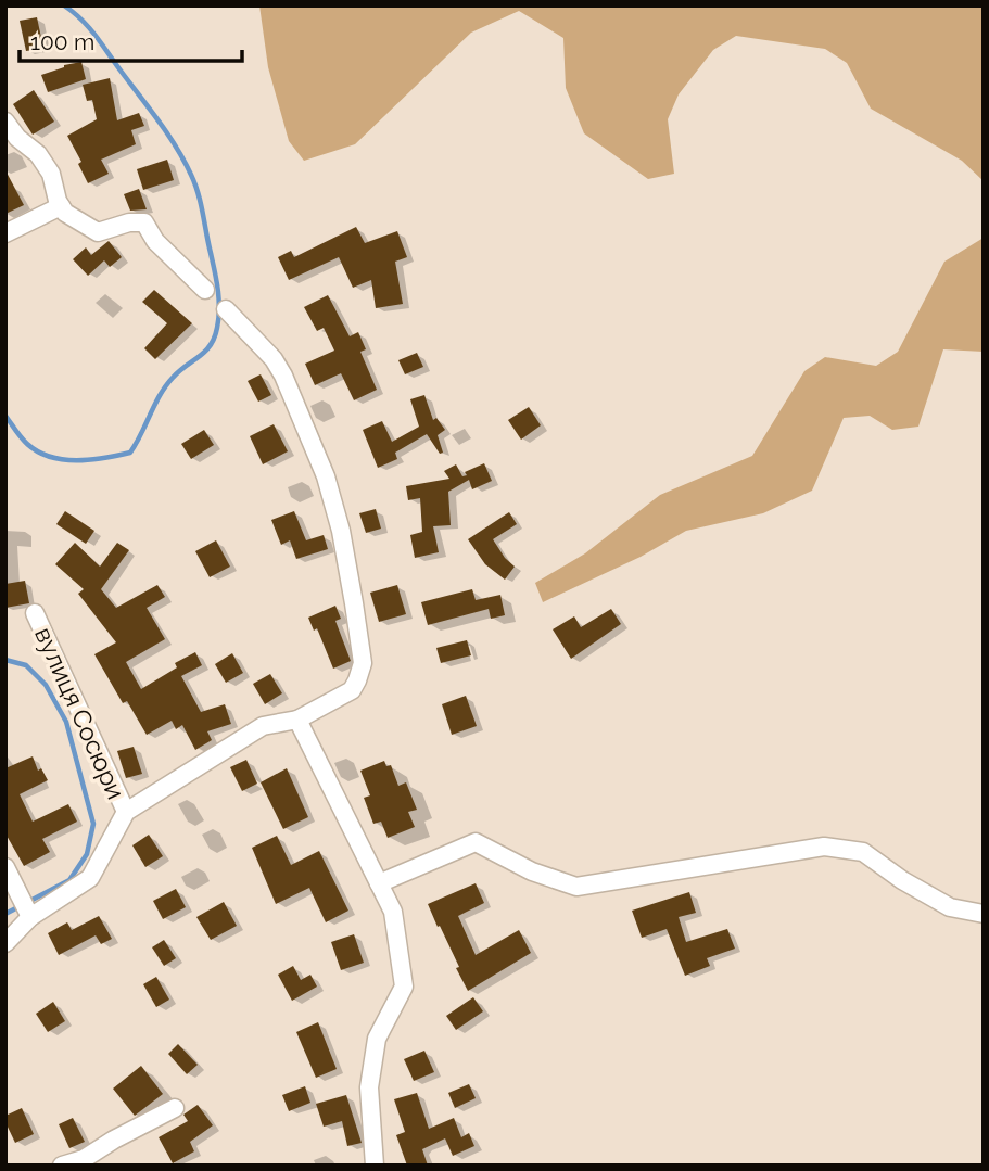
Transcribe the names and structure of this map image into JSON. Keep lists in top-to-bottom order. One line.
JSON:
{"streets":{"street":["вулиця Сосюри"]},"scale_bar":"100 m"}
